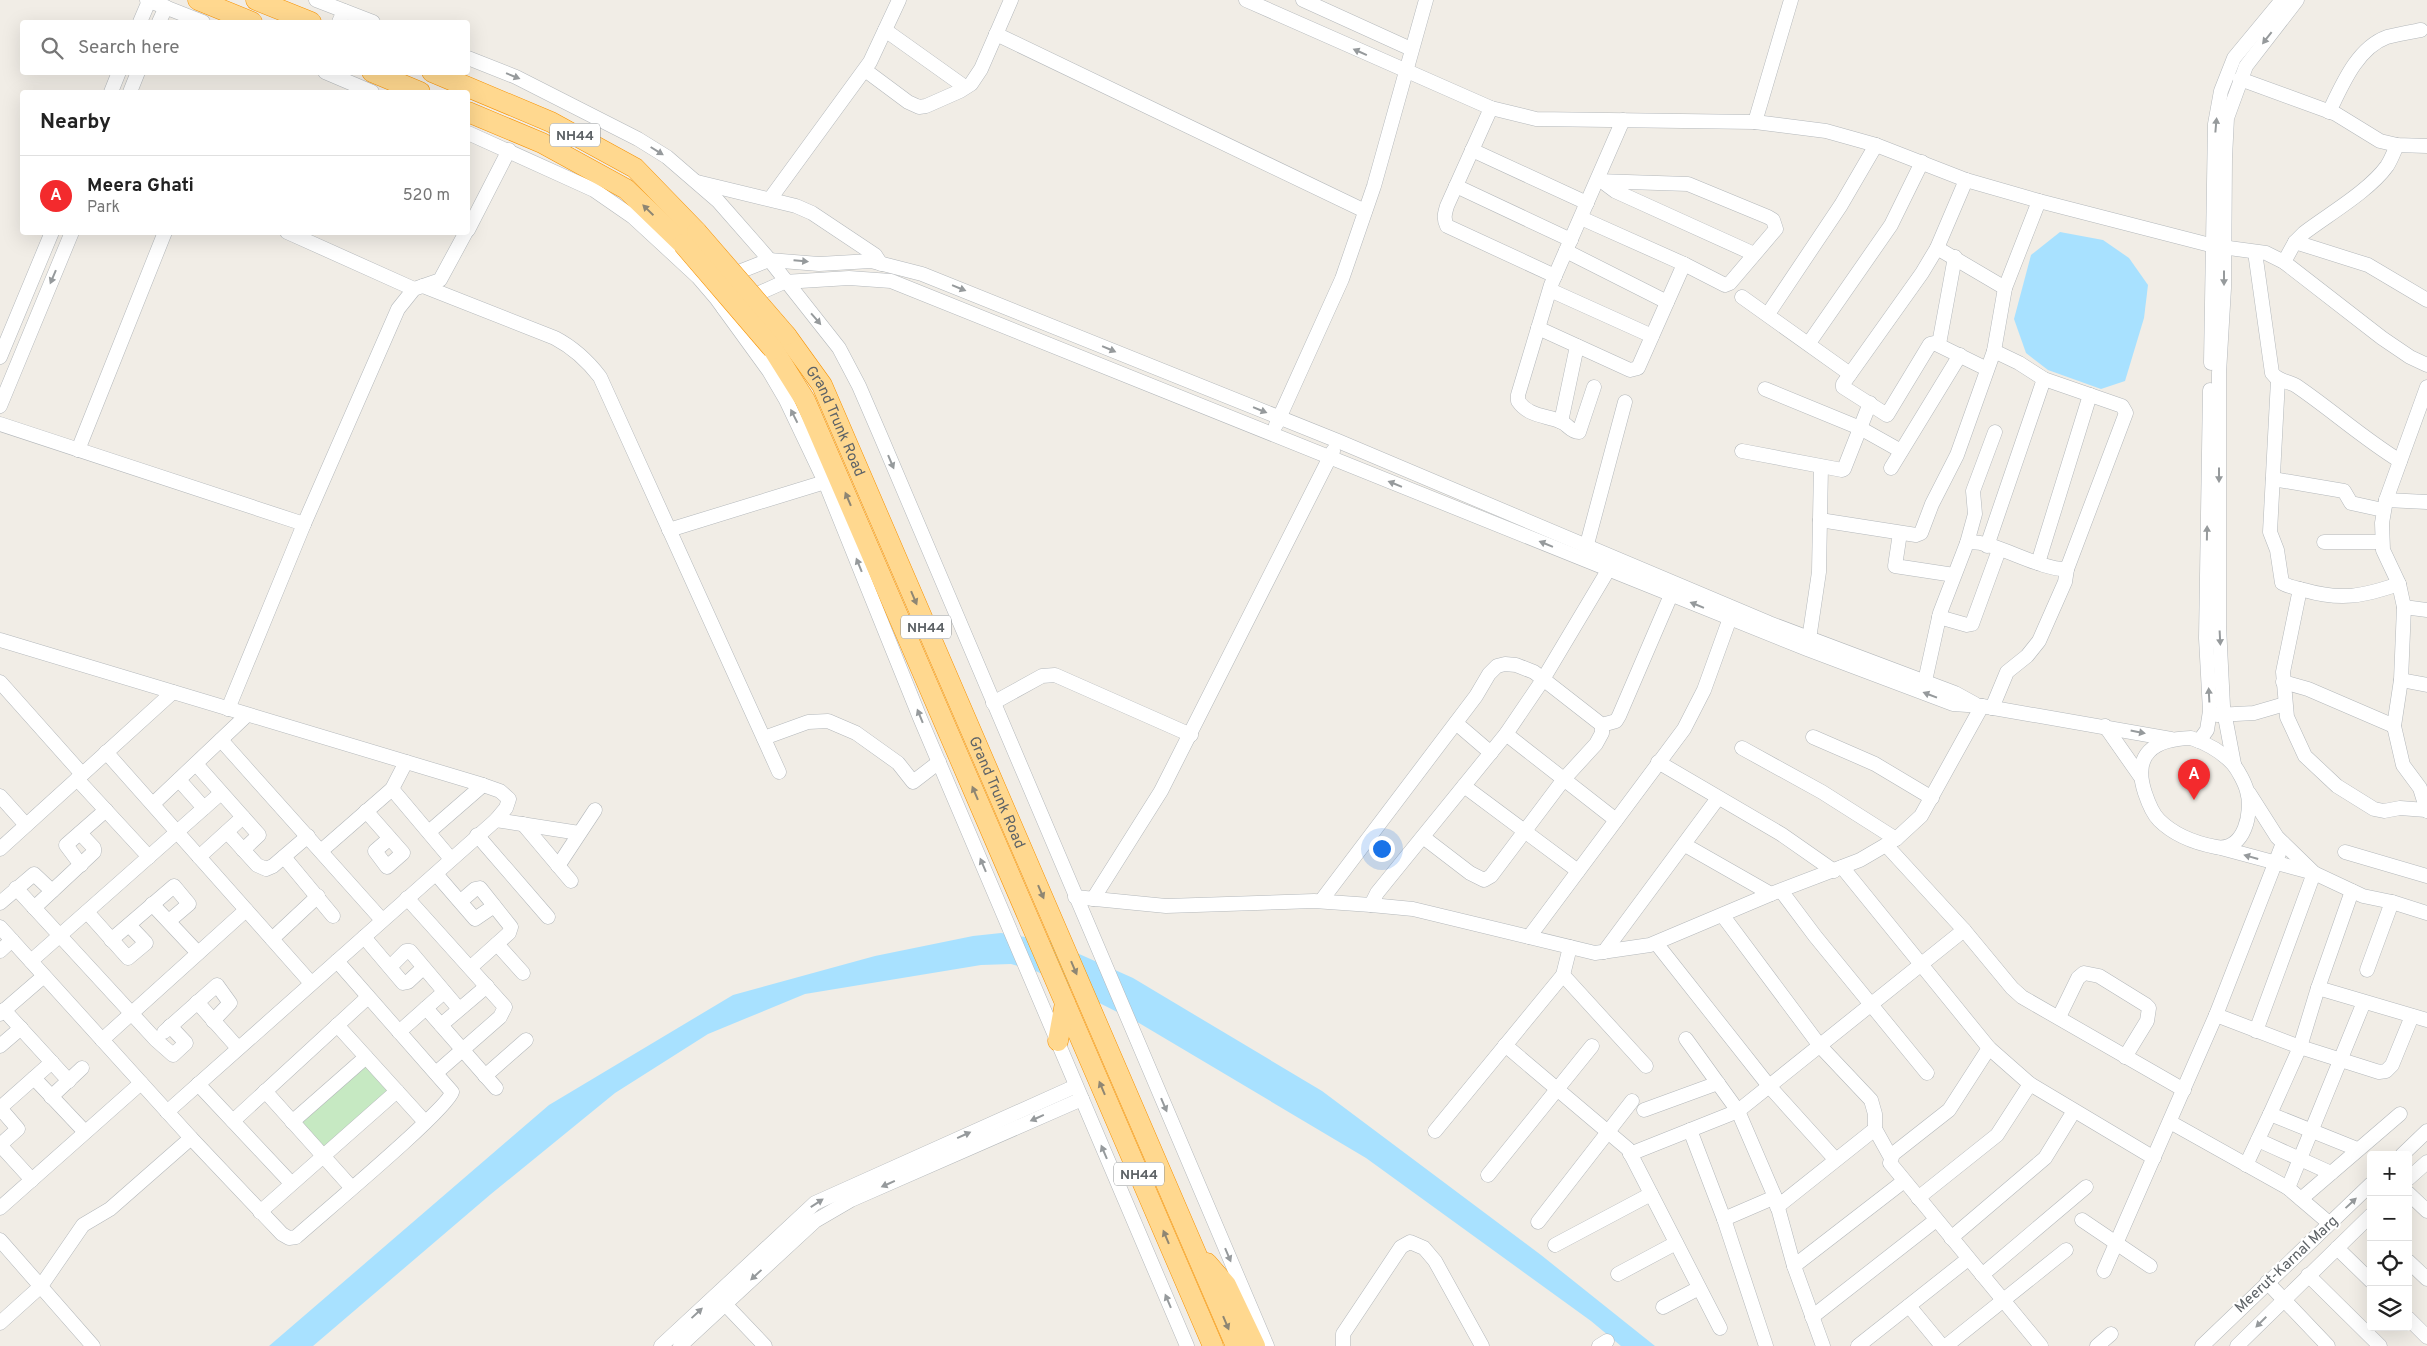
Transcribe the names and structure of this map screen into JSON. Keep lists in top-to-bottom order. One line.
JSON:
{"streets":{"highway":["NH44","Grand Trunk Road"],"street":["Meerut-Karnal Marg"]},"crossings":[["NH44","Grand Trunk Road"]],"page":{"search":"Search here","heading":"Nearby","list":[{"mark":"A","name":"Meera Ghati","note":"Park","value":"520 m"}],"pins":"A","map_buttons":["+","−"]}}
